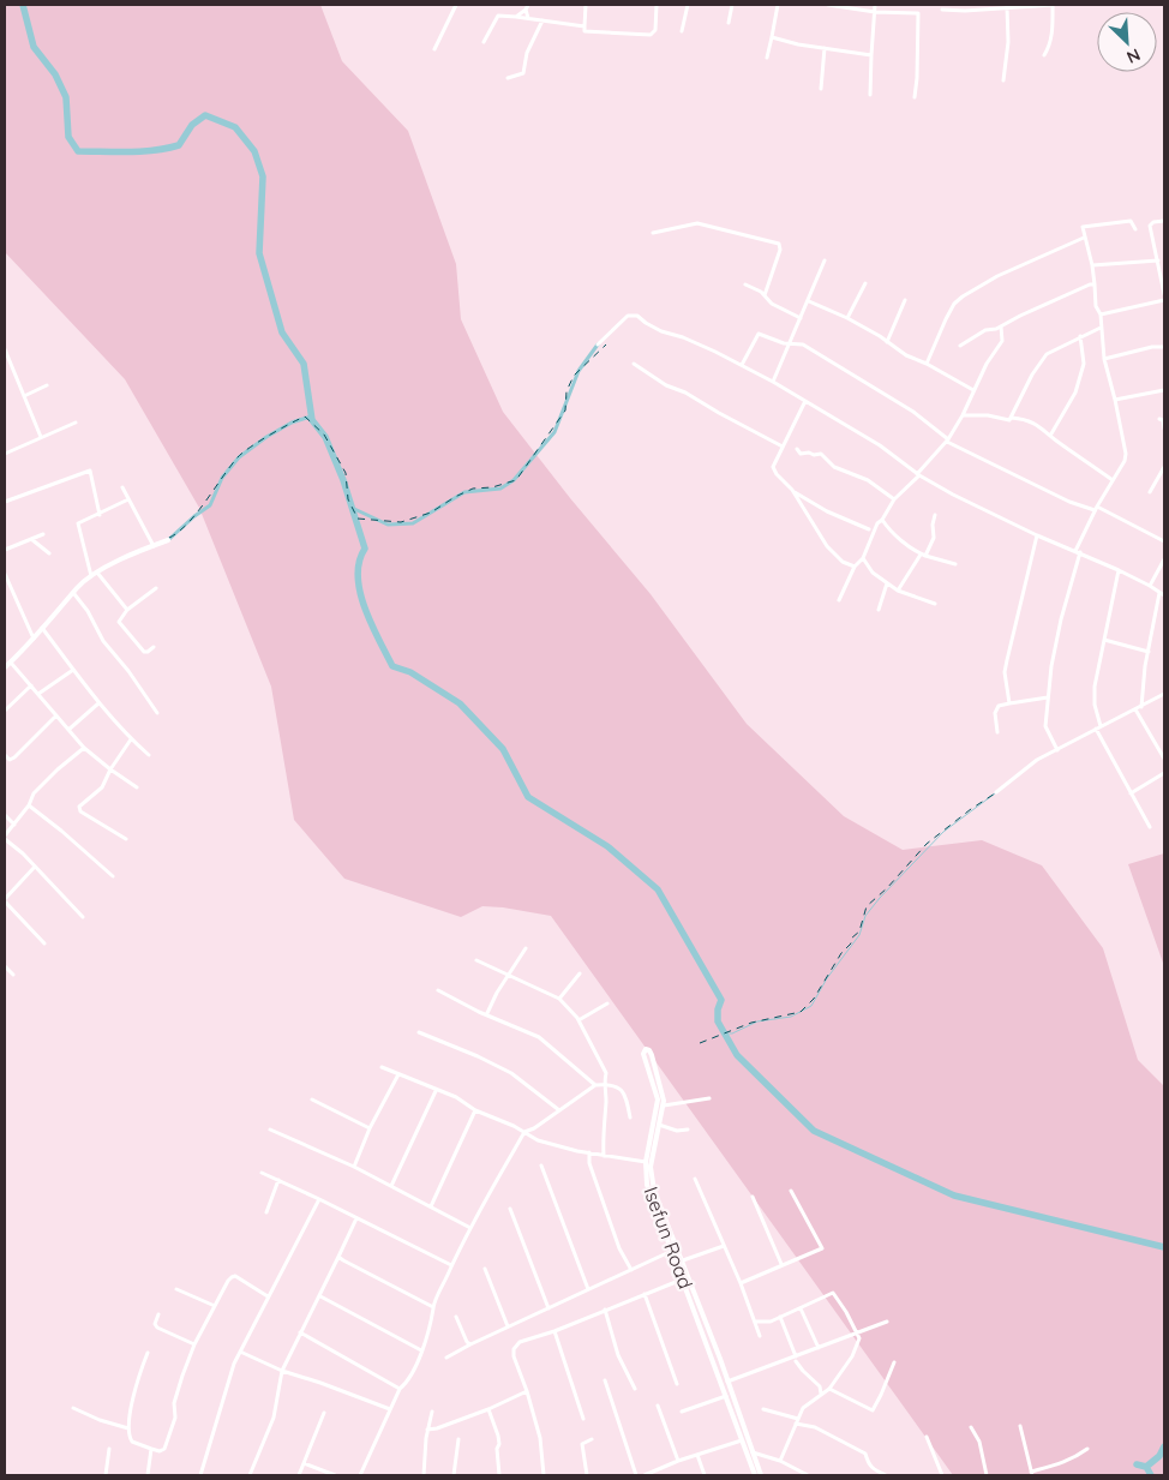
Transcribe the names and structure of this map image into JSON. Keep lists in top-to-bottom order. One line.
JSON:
{"streets":{"street":["Isefun Road"]},"north":"bottom right"}
